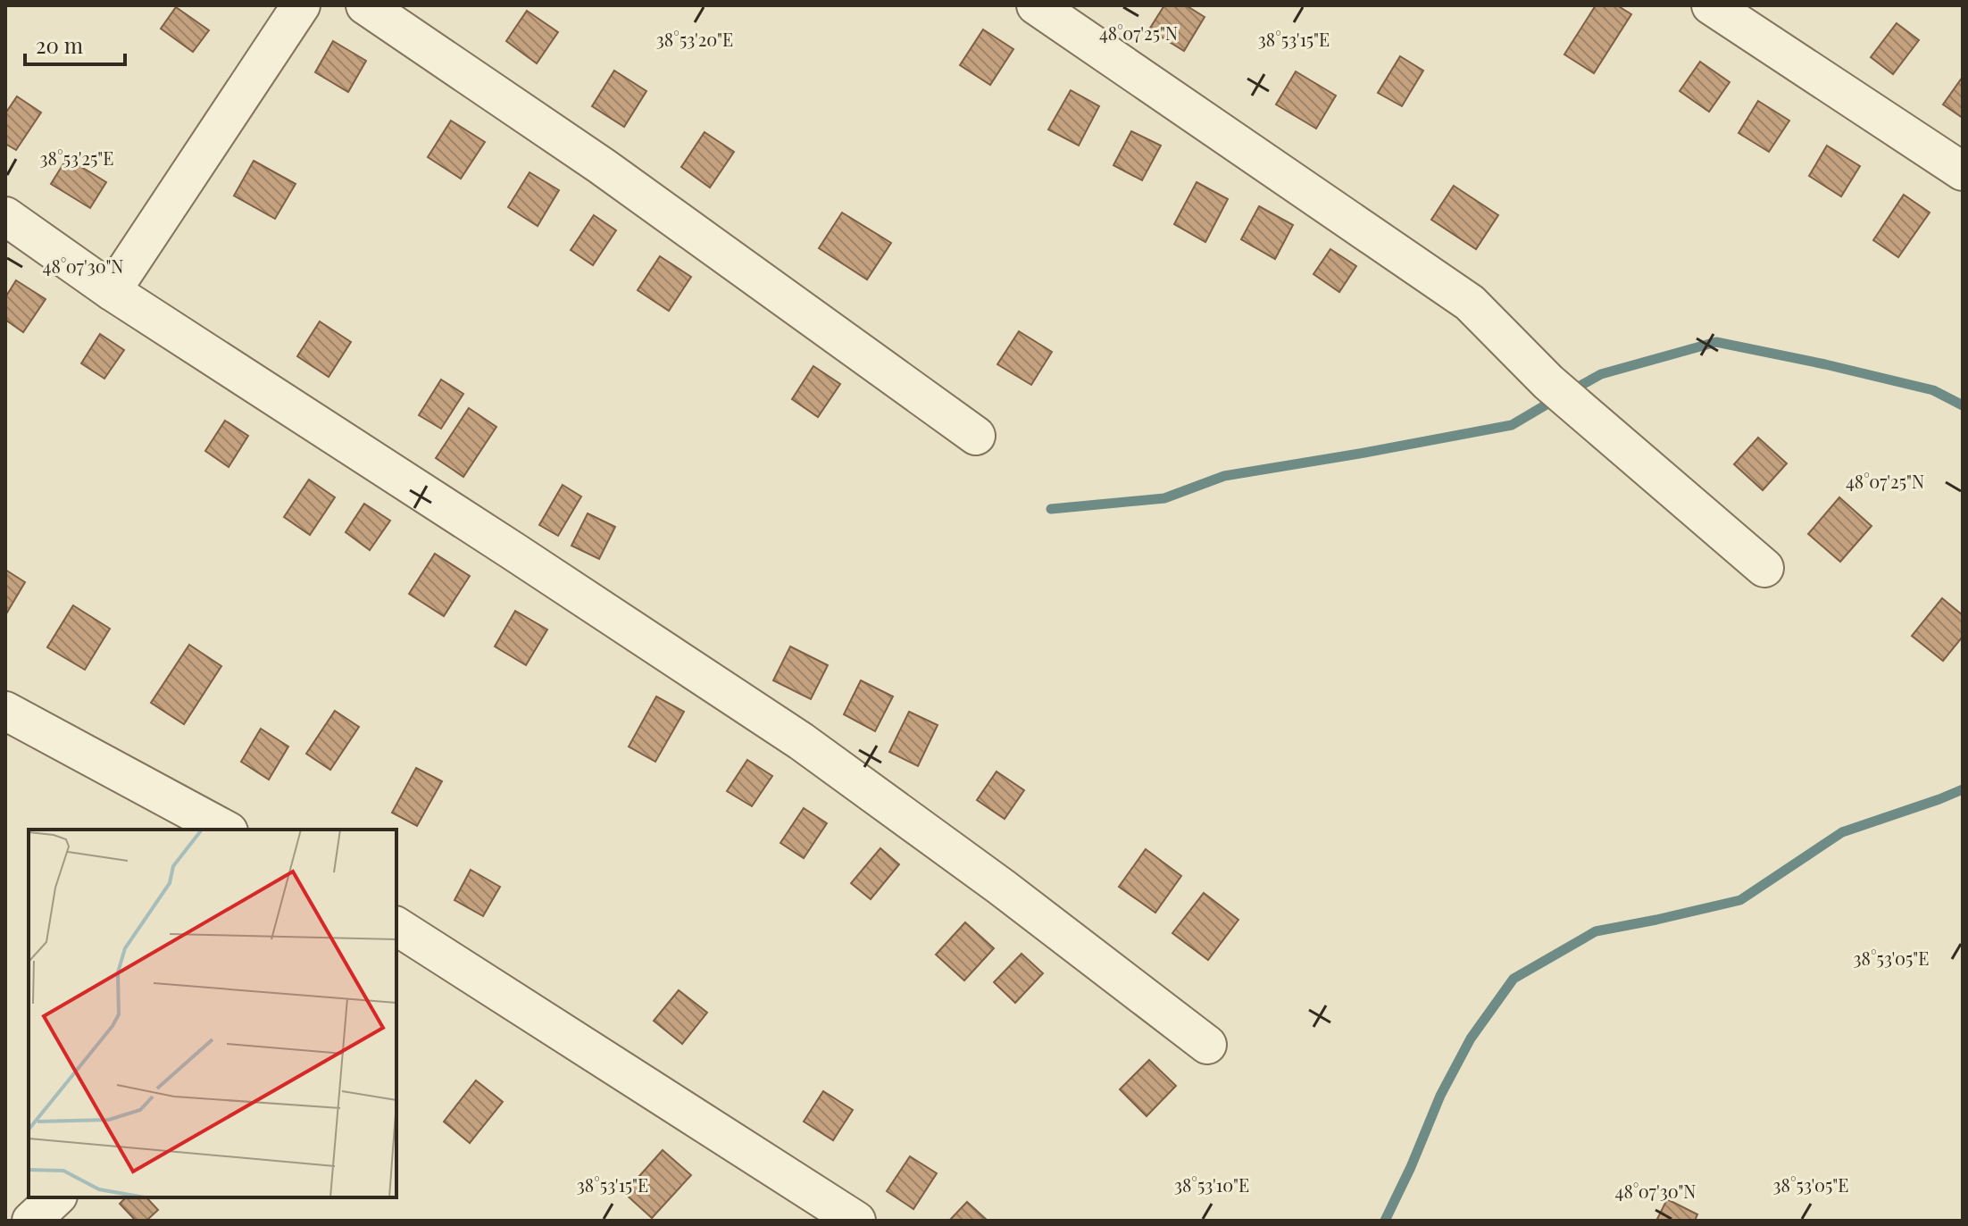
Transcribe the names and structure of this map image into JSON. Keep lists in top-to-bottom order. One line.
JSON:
{"scale_bar":"20 m","coordinates":["48°07'25\"N","38°53'20\"E","38°53'15\"E","38°53'25\"E","48°07'30\"N","38°53'05\"E","38°53'10\"E"]}
